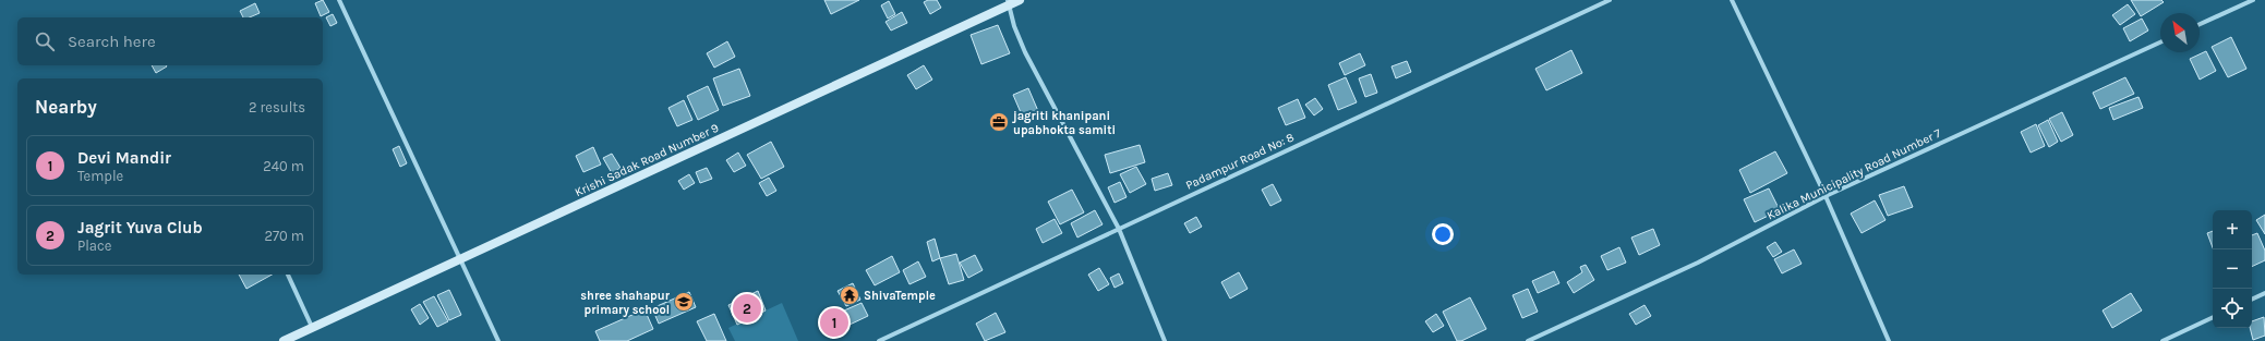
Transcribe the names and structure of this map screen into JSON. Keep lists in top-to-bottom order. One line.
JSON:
{"streets":{"street":["Krishi Sadak Road Number 9","Padampur Road No: 8","Kalika Municipality Road Number 7"]},"places":{"office":["jagriti khanipani upabhokta samiti"],"temple":["ShivaTemple"],"school or university":["shree shahapur primary school"]},"north":"top left","page":{"search":"Search here","heading":["Nearby","2 results"],"list":[{"mark":"1","name":"Devi Mandir","note":"Temple","value":"240 m"},{"mark":"2","name":"Jagrit Yuva Club","note":"Place","value":"270 m"}],"map_buttons":["+","−"],"pins":["2","1"]}}
